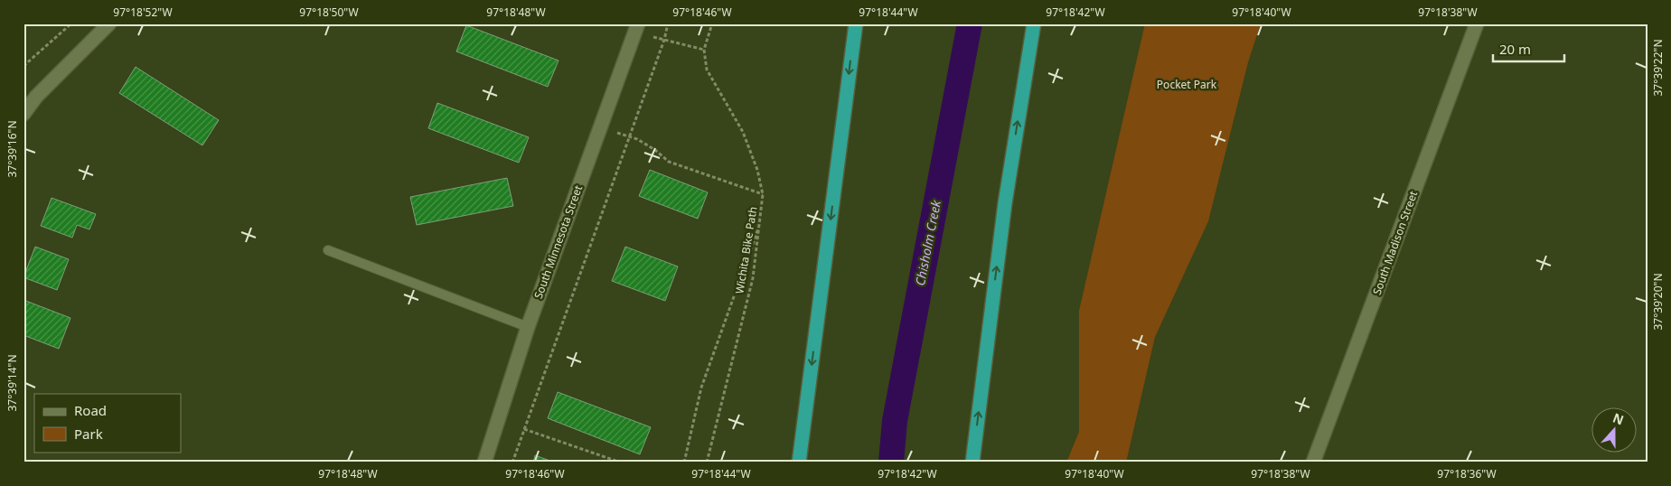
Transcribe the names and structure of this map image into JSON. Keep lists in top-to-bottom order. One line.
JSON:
{"streets":{"street":["South Minnesota Street","South Madison Street"],"path":["Wichita Bike Path"]},"water":["Chisholm Creek"],"parks":["Pocket Park"],"legend":["Road","Park"],"scale_bar":"20 m","north":"top","coordinates":["97°18'52\"W","97°18'50\"W","97°18'48\"W","97°18'46\"W","97°18'44\"W","97°18'42\"W","97°18'40\"W","97°18'38\"W","37°39'22\"N","37°39'16\"N","37°39'20\"N","37°39'14\"N","97°18'36\"W"]}
